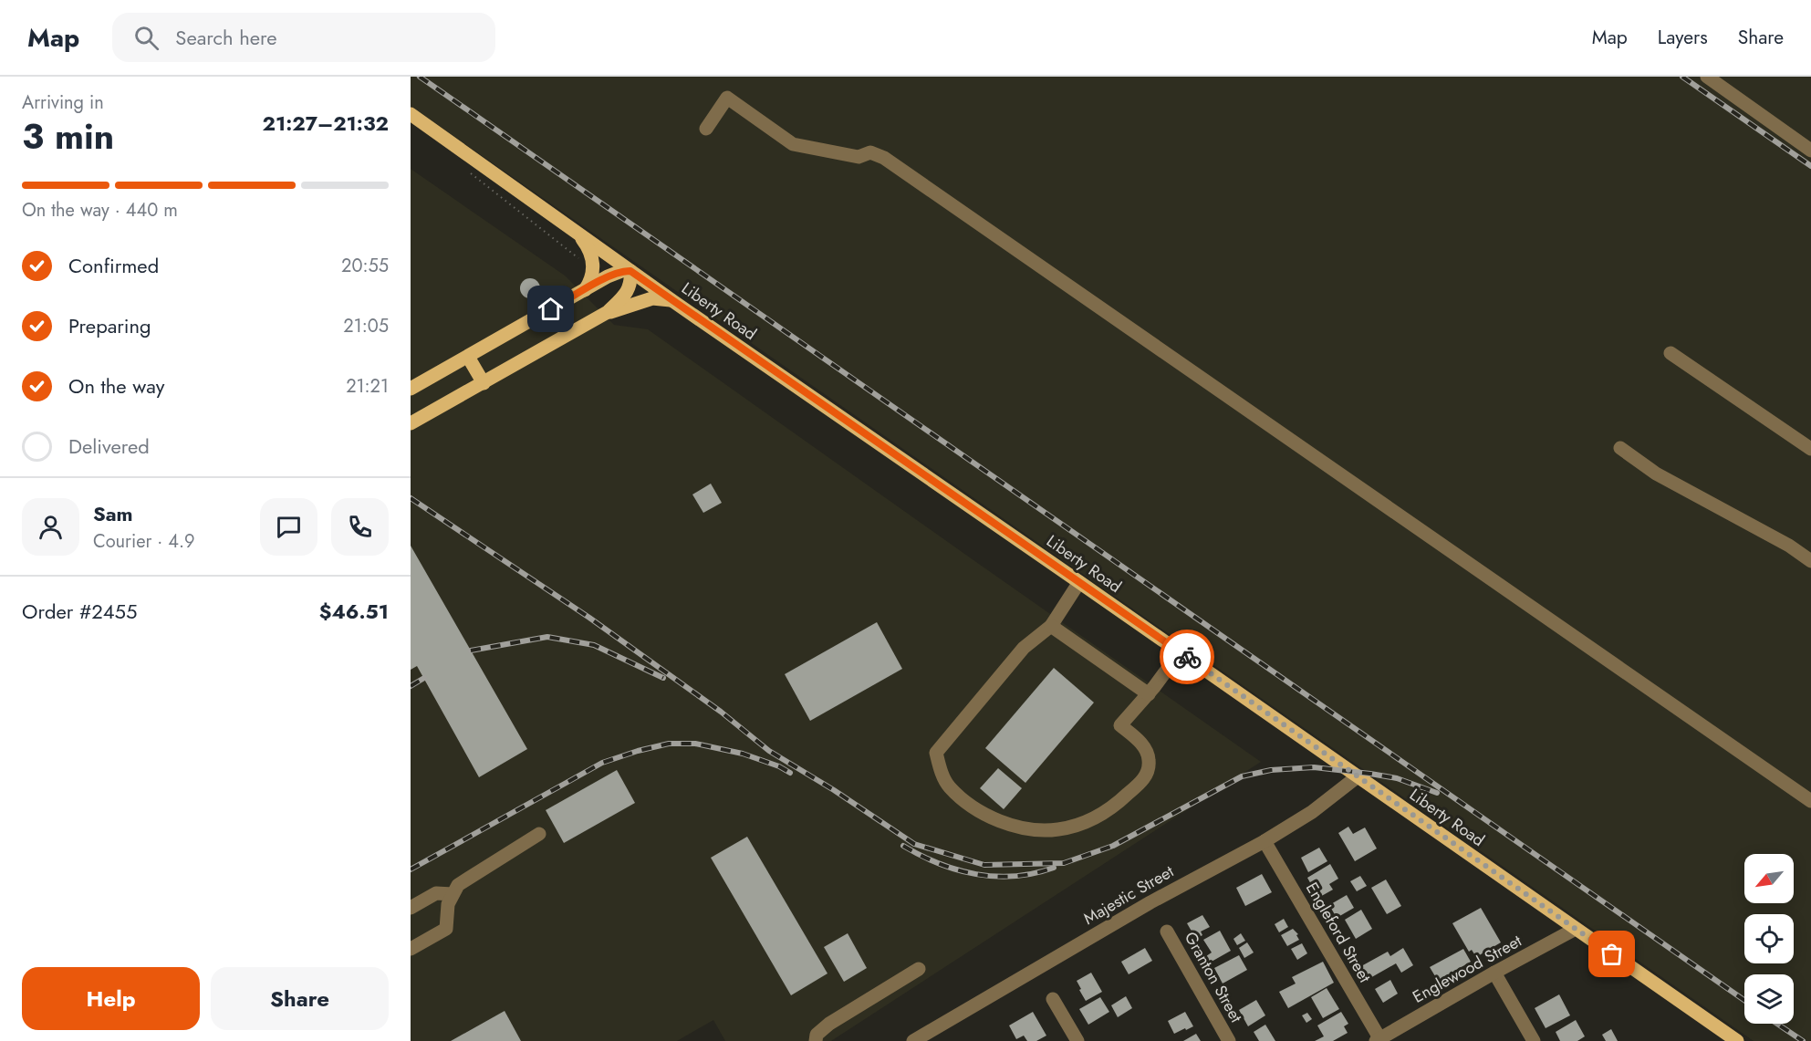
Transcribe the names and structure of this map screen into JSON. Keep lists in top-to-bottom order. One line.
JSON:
{"streets":{"main road":["Liberty Road"],"street":["Majestic Street","Engleford Street","Englewood Street","Granton Street"]},"crossings":[["Liberty Road","Majestic Street"],["Liberty Road","Englewood Street"],["Majestic Street","Engleford Street"],["Engleford Street","Englewood Street"]],"north":"bottom left","page":{"header":"Map","search":"Search here","nav":["Map","Layers","Share"],"heading":["3 min","Arriving in","21:27–21:32"],"panel":["Sam","Courier · 4.9","Order #2455","$46.51"],"bar":"On the way · 440 m","list":[["Confirmed","20:55"],["Preparing","21:05"],["On the way","21:21"],"Delivered"],"buttons":["Help","Share"]}}
